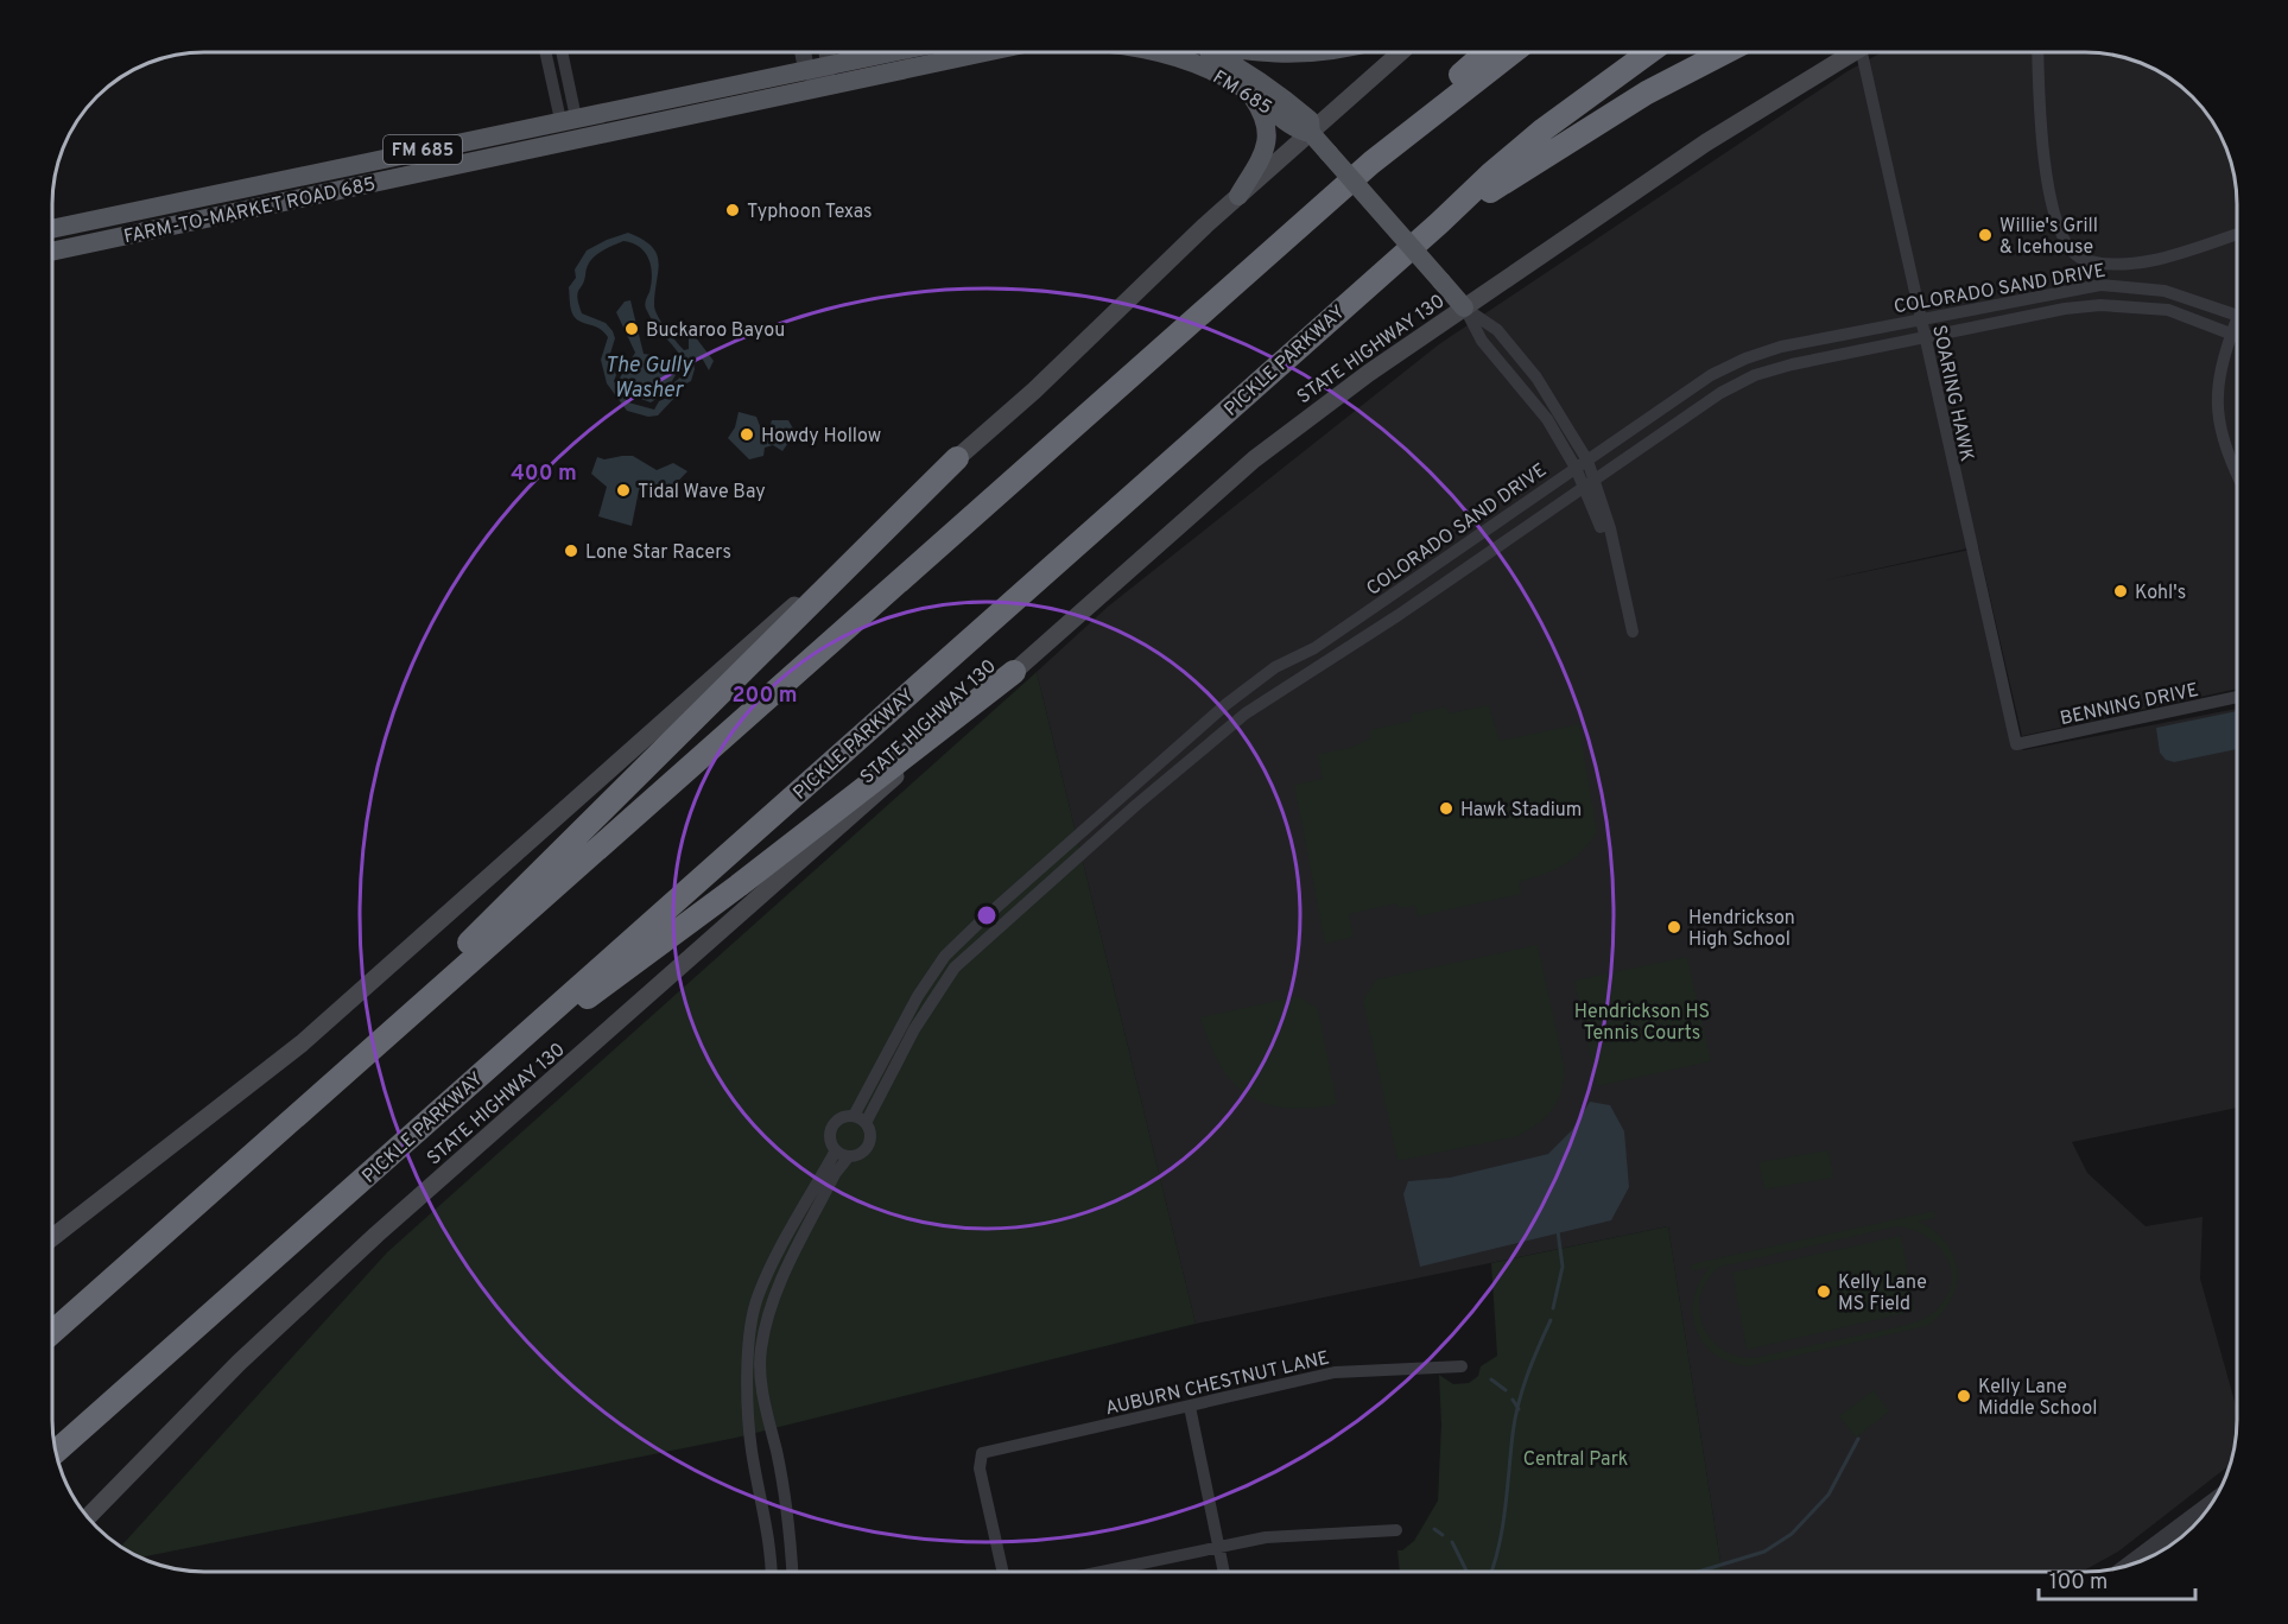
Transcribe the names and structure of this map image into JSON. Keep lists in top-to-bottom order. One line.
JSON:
{"streets":{"highway":["PICKLE PARKWAY"],"main road":["FM 685","FARM-TO-MARKET ROAD 685","STATE HIGHWAY 130"],"street":["COLORADO SAND DRIVE","SOARING HAWK","BENNING DRIVE","AUBURN CHESTNUT LANE"]},"crossings":[["FM 685","FARM-TO-MARKET ROAD 685"],["FM 685","STATE HIGHWAY 130"],["COLORADO SAND DRIVE","SOARING HAWK"],["SOARING HAWK","BENNING DRIVE"]],"water":["The Gully Washer"],"parks":["Hendrickson HS Tennis Courts","Central Park"],"places":["Typhoon Texas","Willie's Grill & Icehouse","Buckaroo Bayou","Howdy Hollow","Tidal Wave Bay","Lone Star Racers","Kohl's","Hawk Stadium","Hendrickson High School","Kelly Lane MS Field","Kelly Lane Middle School"],"scale_bar":"100 m","rings":["400 m","200 m"]}
